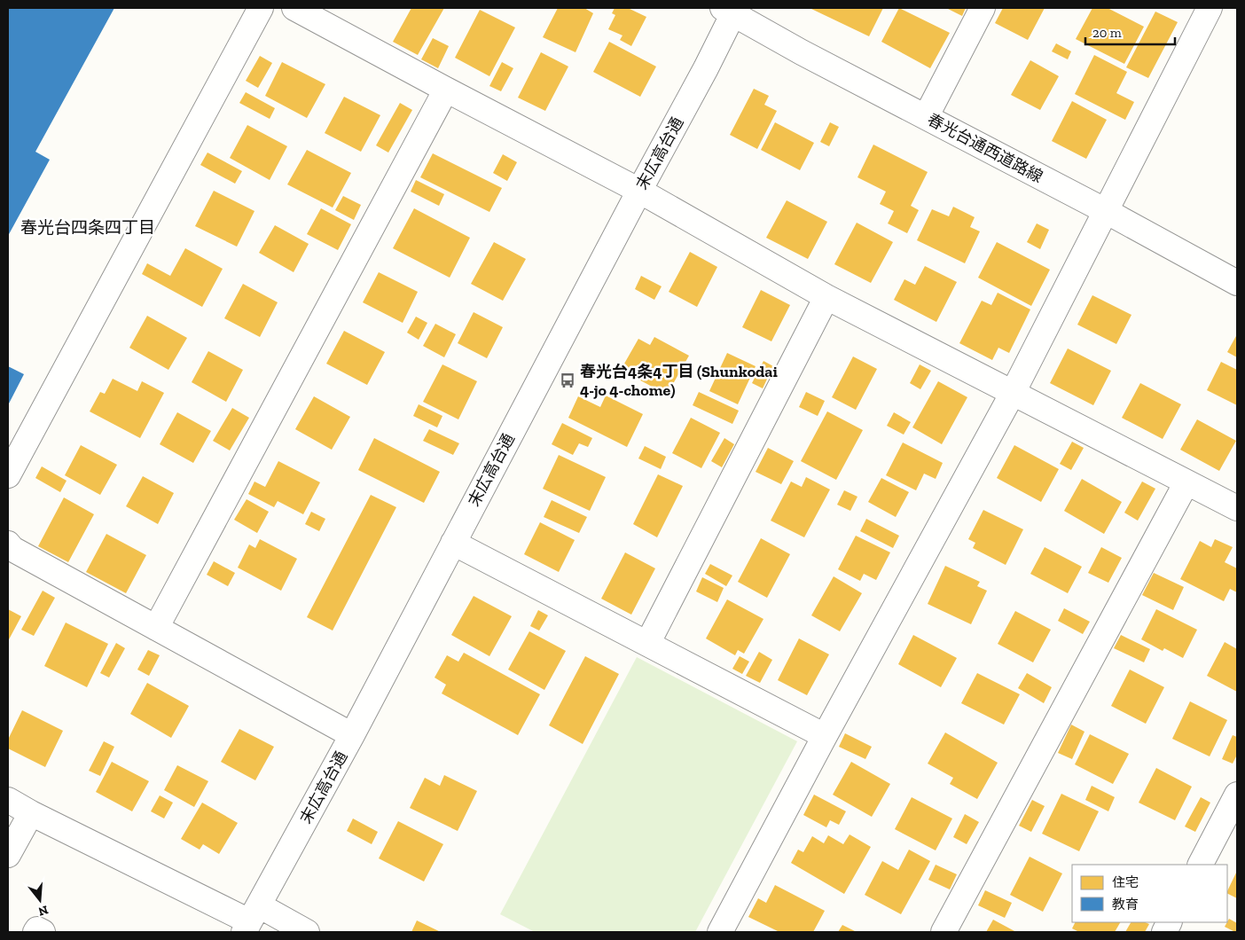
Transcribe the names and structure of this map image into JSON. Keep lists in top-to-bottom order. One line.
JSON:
{"streets":{"street":["春光台通西道路線","末広高台通"]},"crossings":[["春光台通西道路線","末広高台通"]],"districts":["春光台四条四丁目"],"places":{"bus stop":["春光台4条4丁目 (Shunkodai 4-jo 4-chome)"]},"legend":["住宅","教育"],"scale_bar":"20 m","north":"bottom"}
